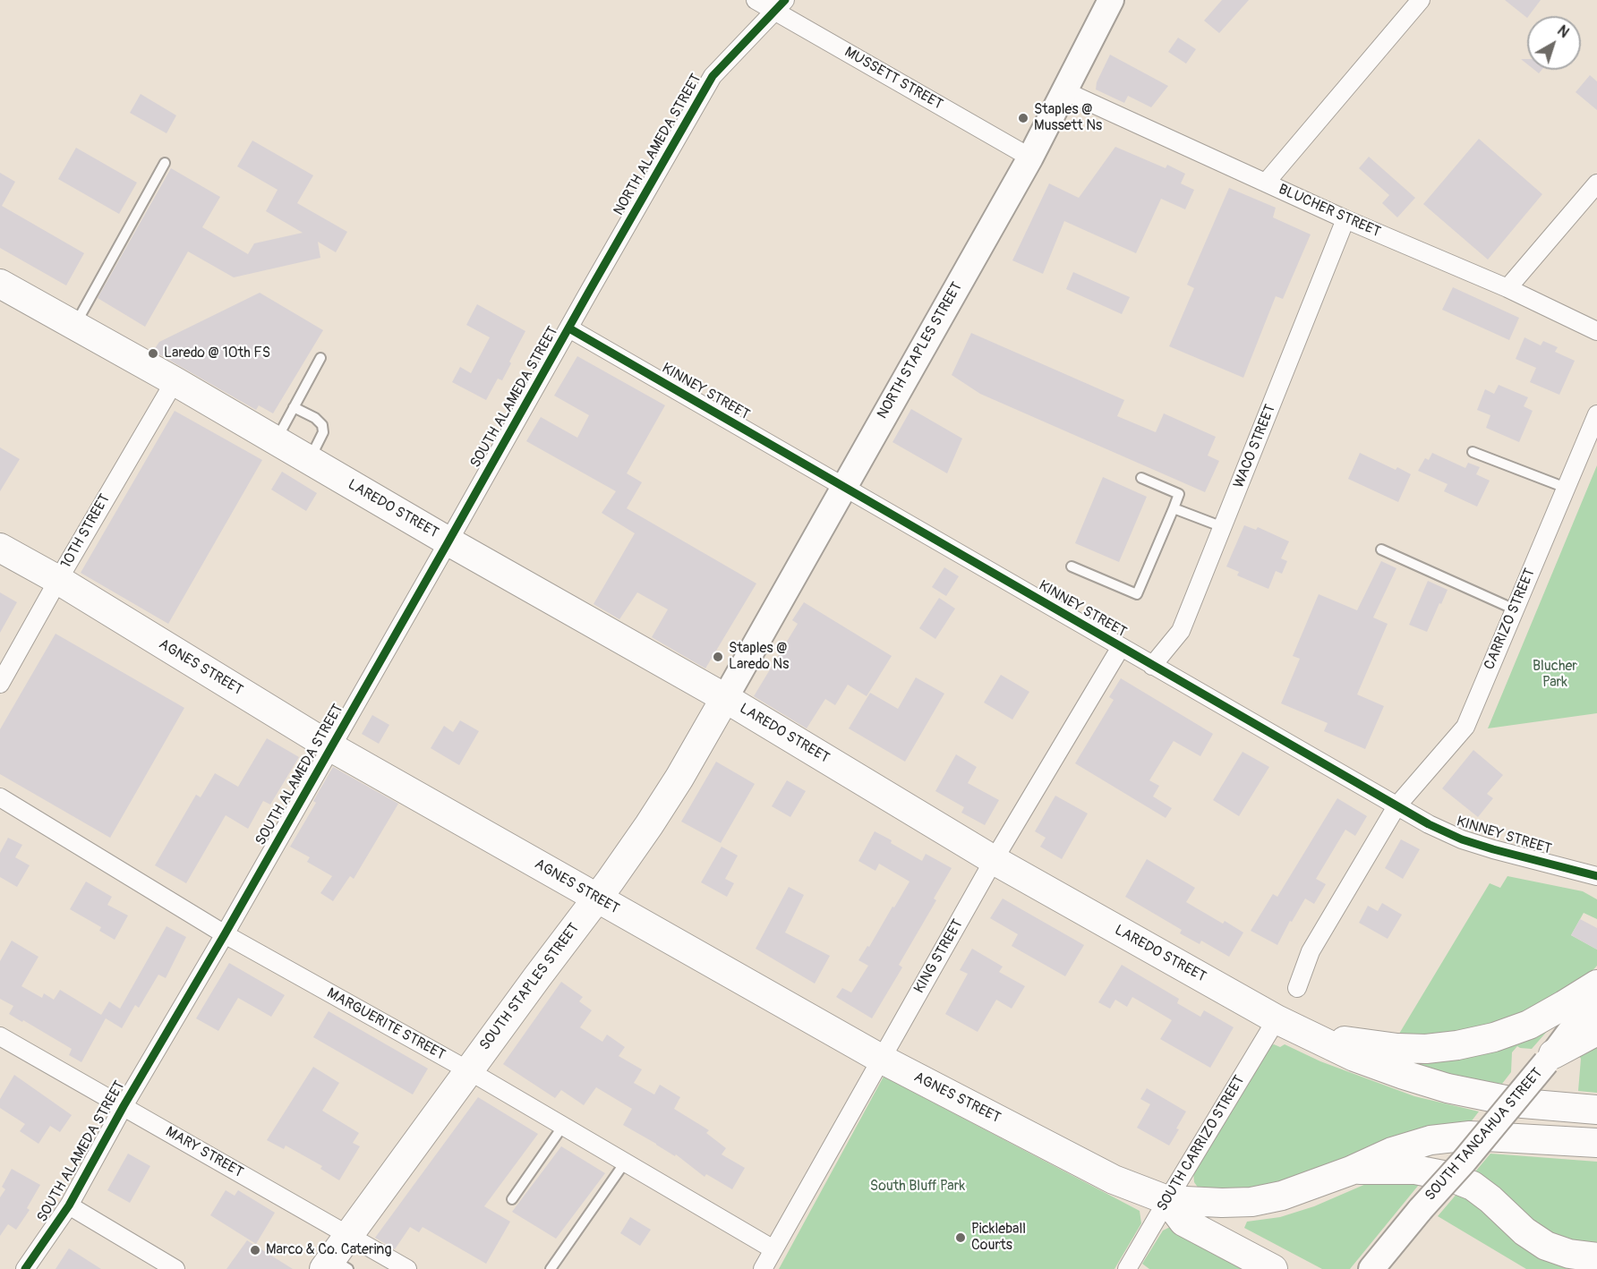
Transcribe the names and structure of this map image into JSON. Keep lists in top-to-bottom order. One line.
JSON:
{"streets":{"main road":["NORTH STAPLES STREET","LAREDO STREET","AGNES STREET","SOUTH STAPLES STREET","SOUTH TANCAHUA STREET"],"street":["MUSSETT STREET","NORTH ALAMEDA STREET","BLUCHER STREET","KINNEY STREET","SOUTH ALAMEDA STREET","WACO STREET","10TH STREET","CARRIZO STREET","KING STREET","MARGUERITE STREET","SOUTH CARRIZO STREET","MARY STREET"]},"crossings":[["MUSSETT STREET","NORTH ALAMEDA STREET"],["MUSSETT STREET","NORTH STAPLES STREET"],["NORTH ALAMEDA STREET","SOUTH ALAMEDA STREET"],["BLUCHER STREET","NORTH STAPLES STREET"],["BLUCHER STREET","WACO STREET"],["NORTH STAPLES STREET","KINNEY STREET"],["NORTH STAPLES STREET","LAREDO STREET"],["NORTH STAPLES STREET","SOUTH STAPLES STREET"],["KINNEY STREET","SOUTH ALAMEDA STREET"],["KINNEY STREET","WACO STREET"],["KINNEY STREET","CARRIZO STREET"],["KINNEY STREET","KING STREET"],["SOUTH ALAMEDA STREET","LAREDO STREET"],["SOUTH ALAMEDA STREET","AGNES STREET"],["SOUTH ALAMEDA STREET","MARGUERITE STREET"],["SOUTH ALAMEDA STREET","MARY STREET"],["LAREDO STREET","10TH STREET"],["LAREDO STREET","KING STREET"],["LAREDO STREET","SOUTH STAPLES STREET"],["LAREDO STREET","SOUTH CARRIZO STREET"],["10TH STREET","AGNES STREET"],["AGNES STREET","KING STREET"],["AGNES STREET","SOUTH STAPLES STREET"],["AGNES STREET","SOUTH CARRIZO STREET"],["KING STREET","MARGUERITE STREET"],["SOUTH STAPLES STREET","MARGUERITE STREET"],["SOUTH STAPLES STREET","MARY STREET"]],"parks":["Blucher Park","South Bluff Park"],"places":["Staples @ Mussett Ns","Laredo @ 10th FS","Staples @ Laredo Ns","Pickleball Courts","Marco & Co. Catering"],"north":"top right"}
